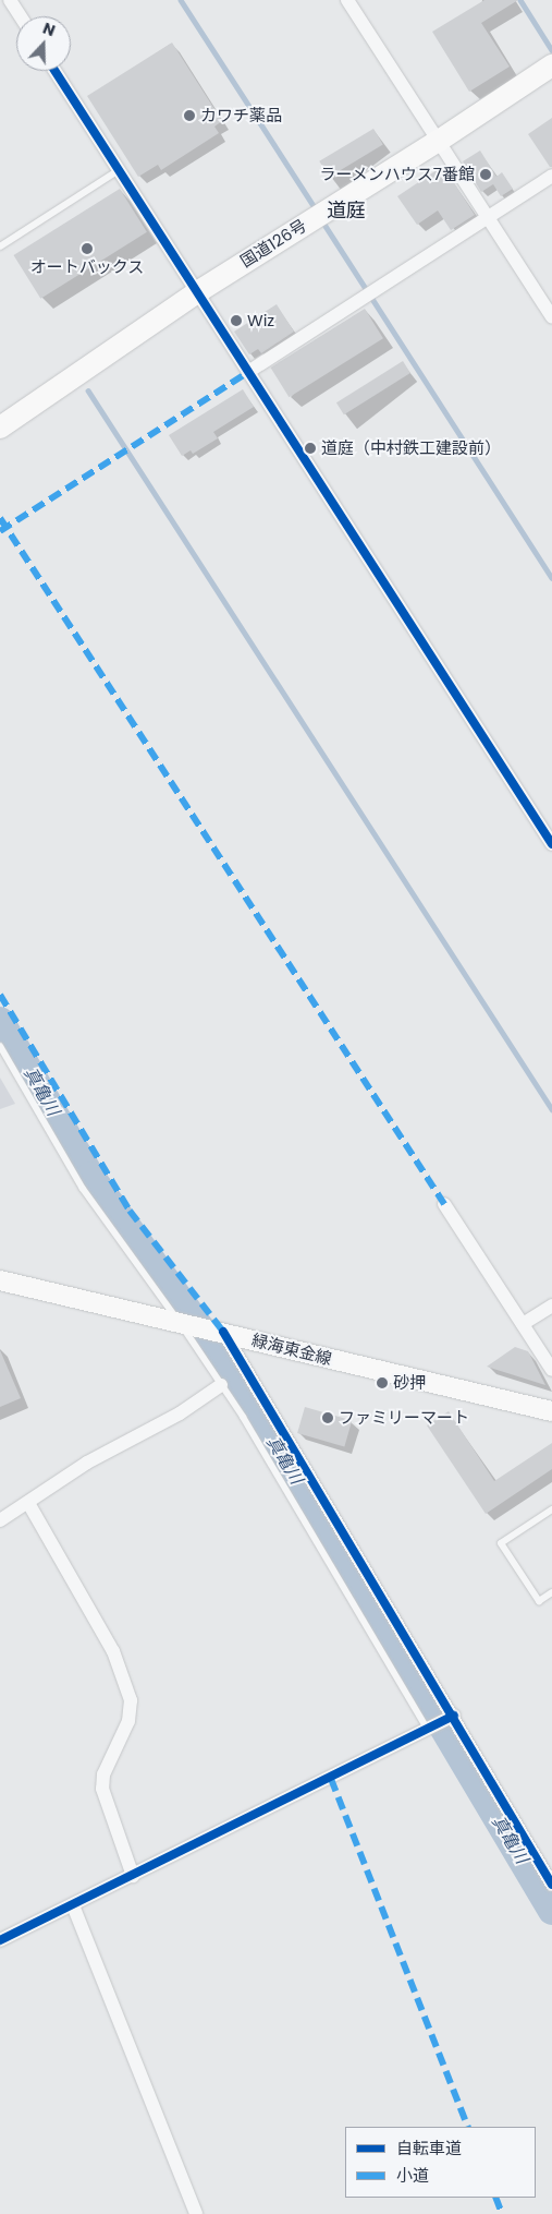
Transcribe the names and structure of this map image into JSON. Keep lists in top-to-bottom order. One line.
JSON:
{"streets":{"highway":["国道126号"],"main road":["緑海東金線"]},"districts":["道庭"],"water":["真亀川"],"places":["カワチ薬品","ラーメンハウス7番館","オートバックス","Wiz","道庭（中村鉄工建設前）","砂押","ファミリーマート"],"legend":["自転車道","小道"],"north":"top"}
